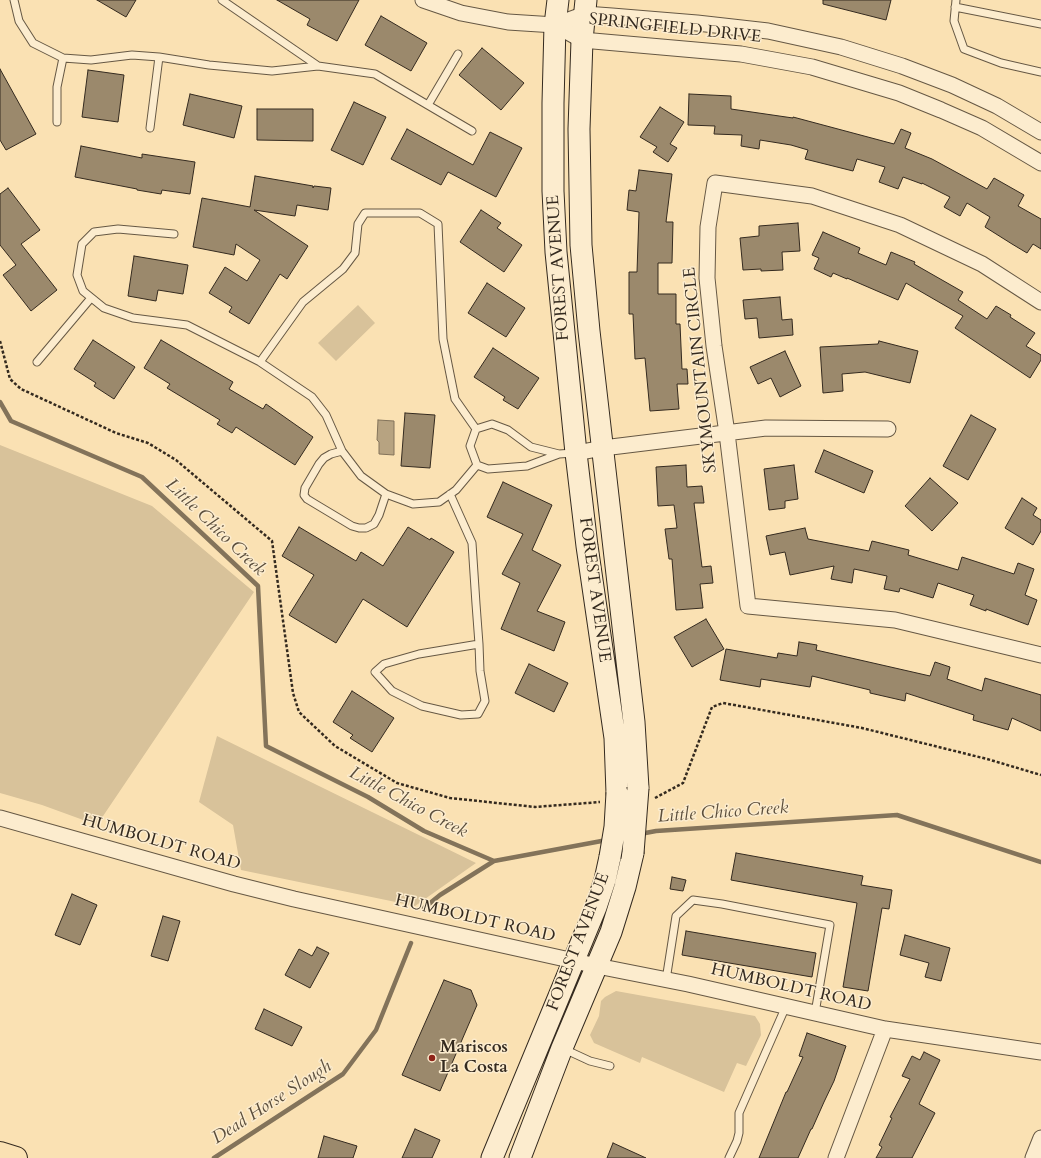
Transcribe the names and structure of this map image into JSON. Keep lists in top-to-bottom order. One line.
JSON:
{"streets":{"street":["SPRINGFIELD DRIVE","FOREST AVENUE","SKYMOUNTAIN CIRCLE","HUMBOLDT ROAD"]},"crossings":[["SPRINGFIELD DRIVE","FOREST AVENUE"],["FOREST AVENUE","HUMBOLDT ROAD"]],"water":["Little Chico Creek","Dead Horse Slough"],"places":["Mariscos La Costa"]}
